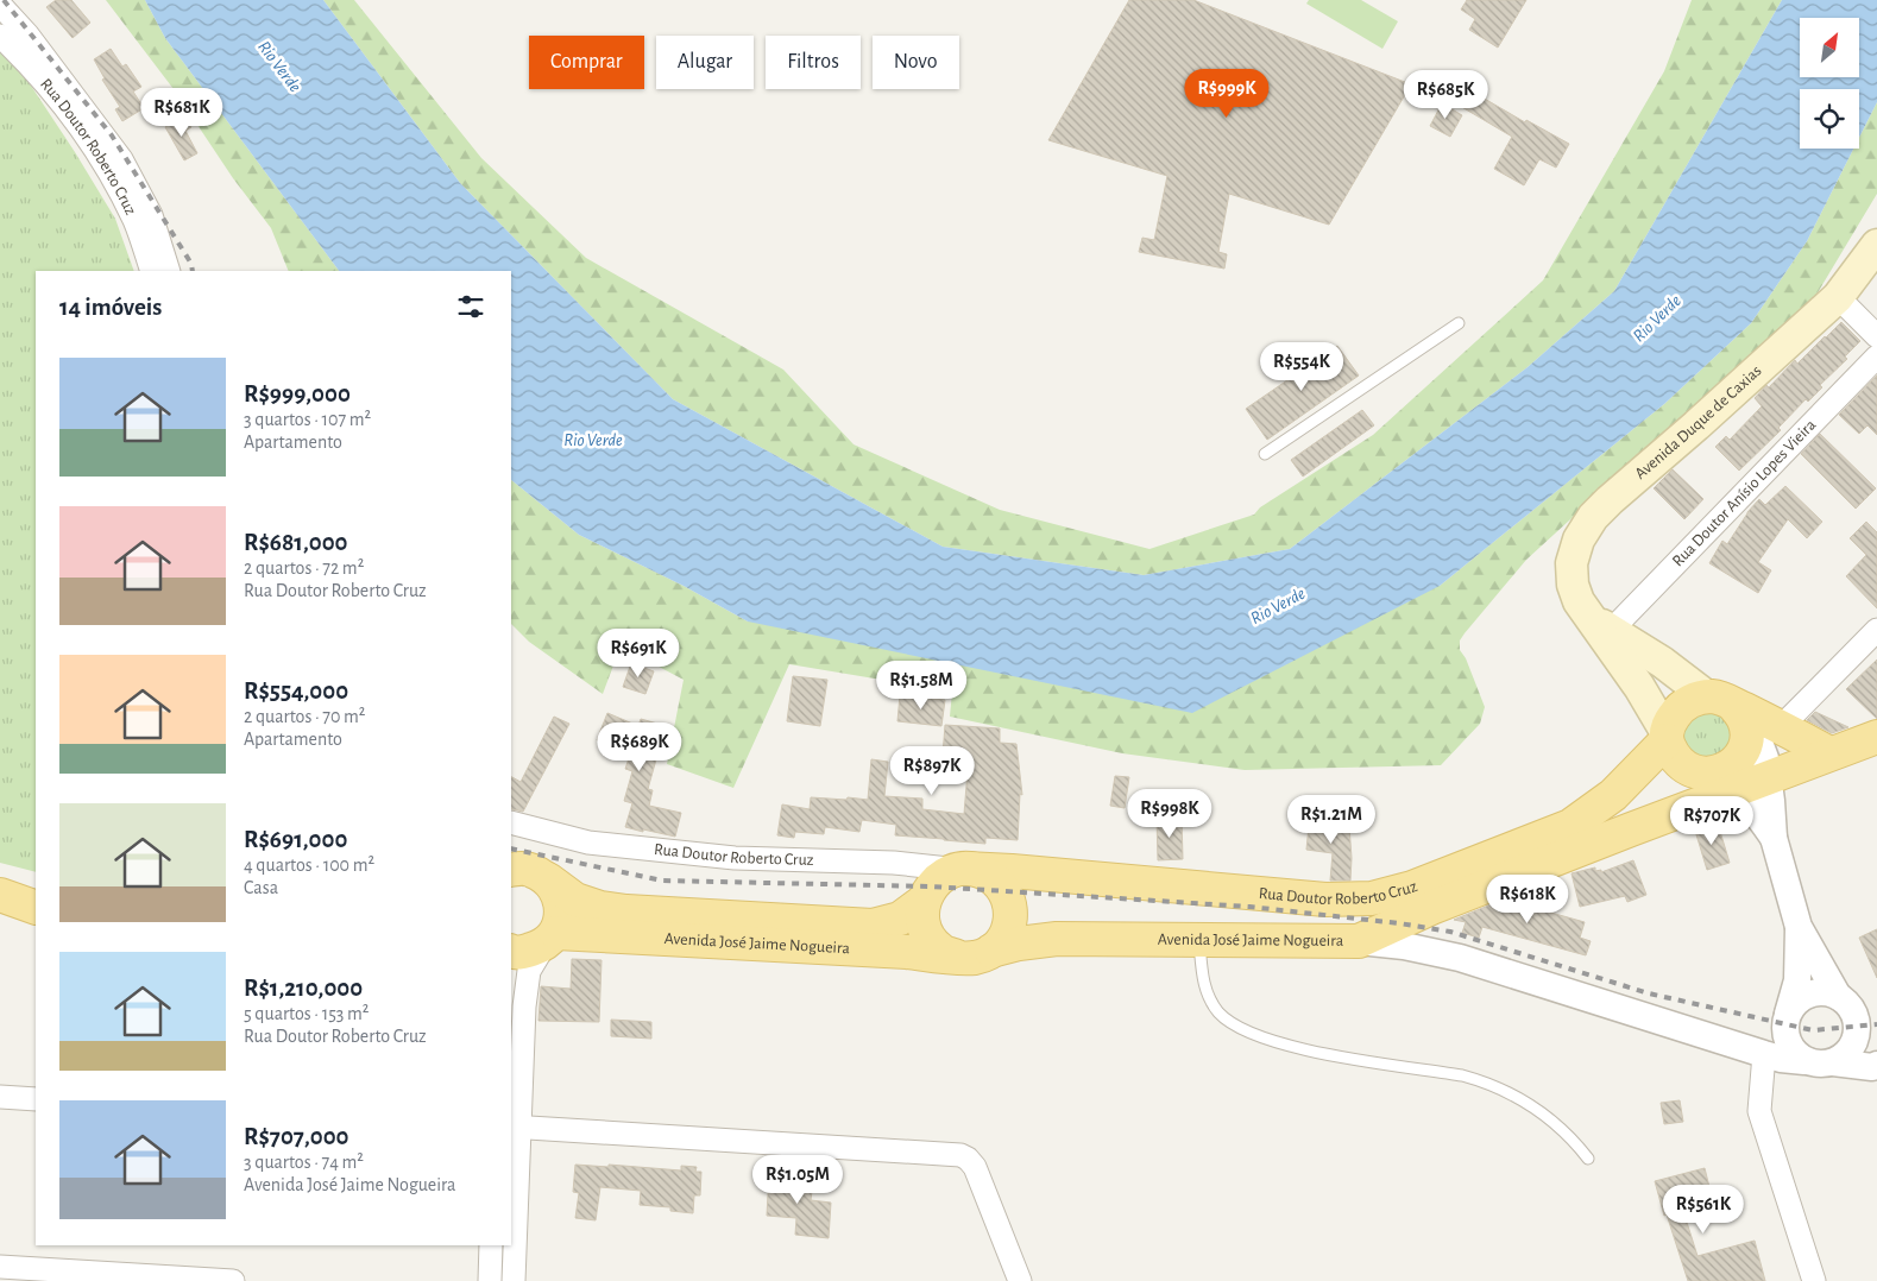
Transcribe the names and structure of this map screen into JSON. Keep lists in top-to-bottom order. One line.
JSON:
{"streets":{"main road":["Rua Doutor Roberto Cruz","Avenida Duque de Caxias","Avenida José Jaime Nogueira"],"street":["Rua Doutor Anísio Lopes Vieira"]},"crossings":[["Rua Doutor Roberto Cruz","Avenida Duque de Caxias"],["Rua Doutor Roberto Cruz","Avenida José Jaime Nogueira"],["Avenida Duque de Caxias","Rua Doutor Anísio Lopes Vieira"],["Avenida Duque de Caxias","Avenida José Jaime Nogueira"]],"water":["Rio Verde"],"north":"top right","page":{"chip":["Comprar","Alugar","Filtros","Novo"],"price":["R$999K","R$685K","R$681K","R$554K","R$691K","R$1.58M","R$689K","R$897K","R$998K","R$1.21M","R$707K","R$618K","R$1.05M","R$561K"],"heading":"14 imóveis","list":[{"name":"R$999,000","note":"3 quartos · 107 m² · Apartamento"},{"name":"R$681,000","note":"2 quartos · 72 m² · Rua Doutor Roberto Cruz"},{"name":"R$554,000","note":"2 quartos · 70 m² · Apartamento"},{"name":"R$691,000","note":"4 quartos · 100 m² · Casa"},{"name":"R$1,210,000","note":"5 quartos · 153 m² · Rua Doutor Roberto Cruz"},{"name":"R$707,000","note":"3 quartos · 74 m² · Avenida José Jaime Nogueira"}]}}
